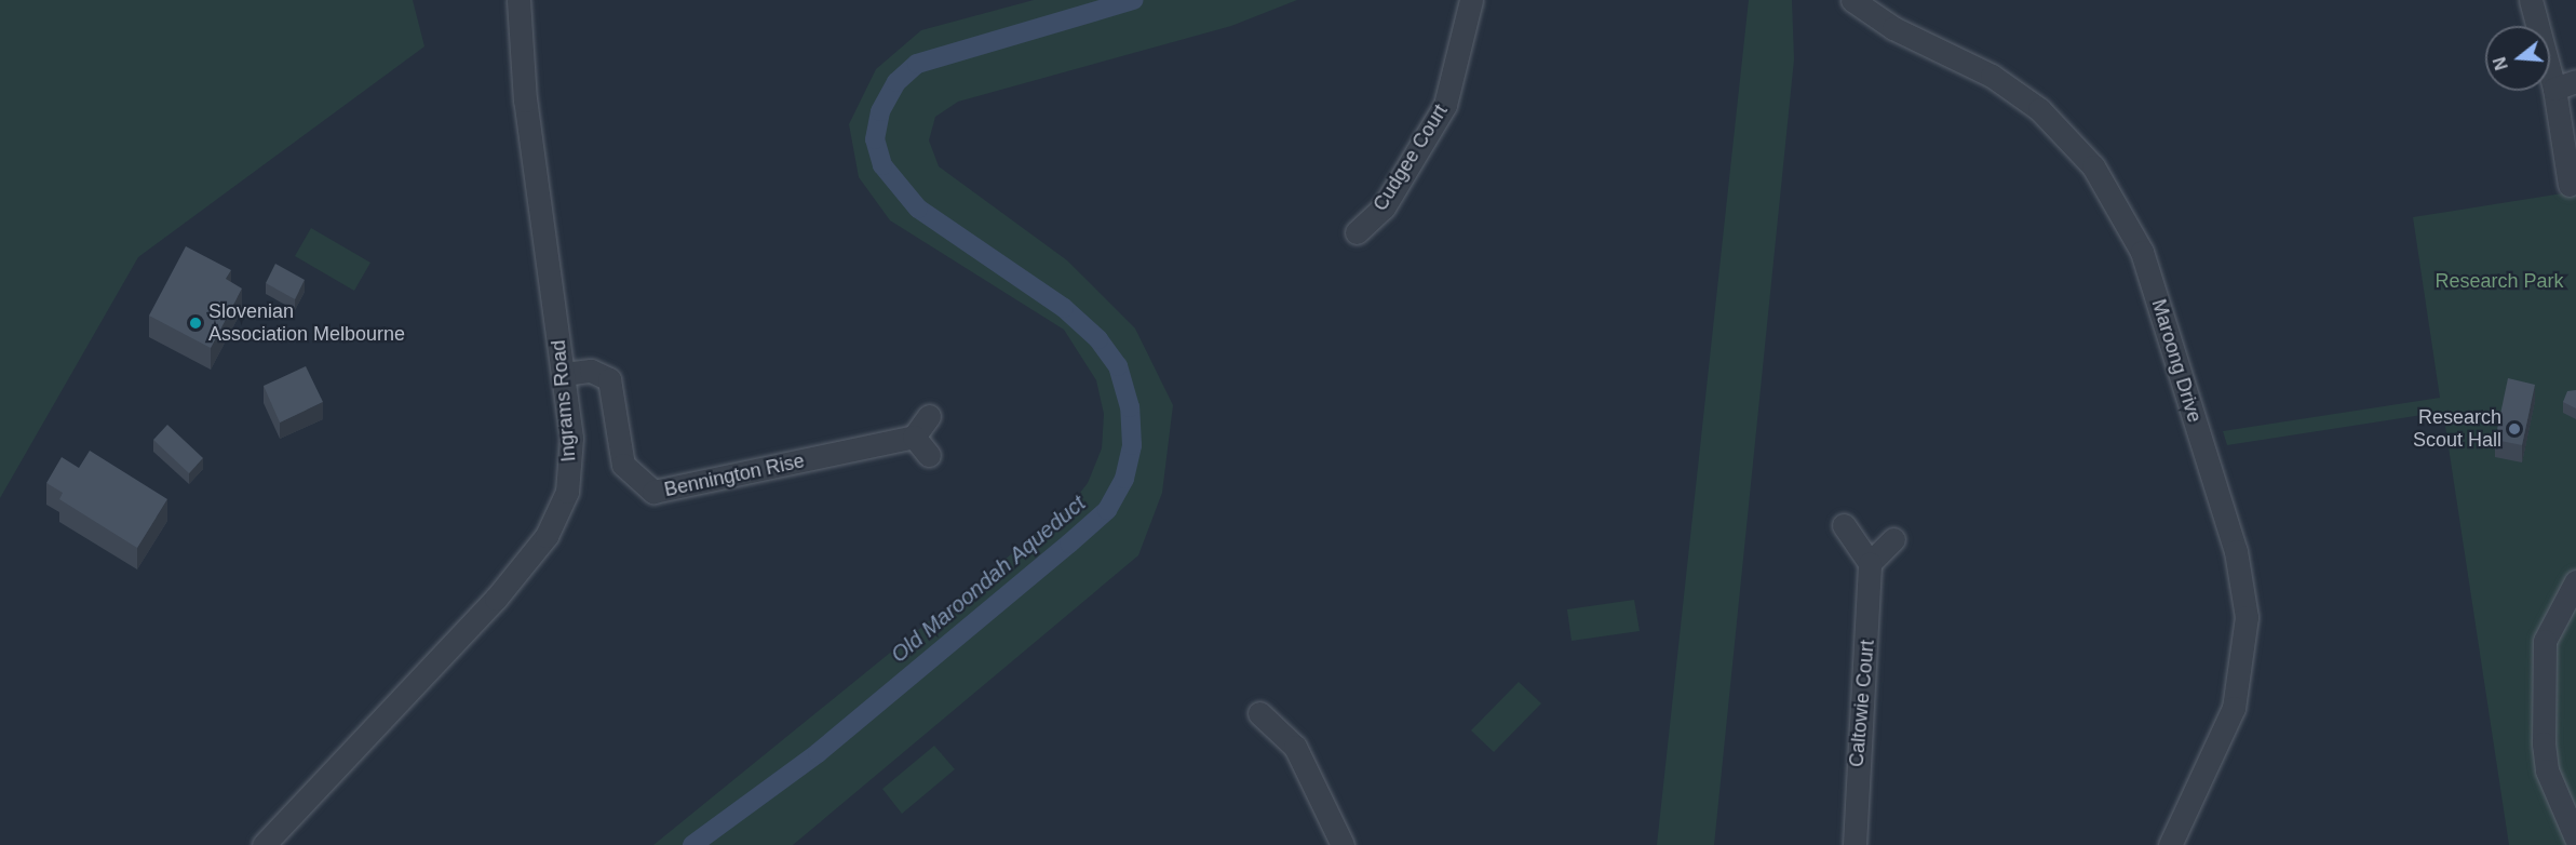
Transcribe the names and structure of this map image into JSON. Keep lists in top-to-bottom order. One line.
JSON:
{"streets":{"street":["Cudgee Court","Maroong Drive","Ingrams Road","Bennington Rise","Caltowie Court"]},"crossings":[["Ingrams Road","Bennington Rise"]],"water":["Old Maroondah Aqueduct"],"parks":["Research Park"],"places":["Slovenian Association Melbourne","Research Scout Hall"],"north":"left"}
